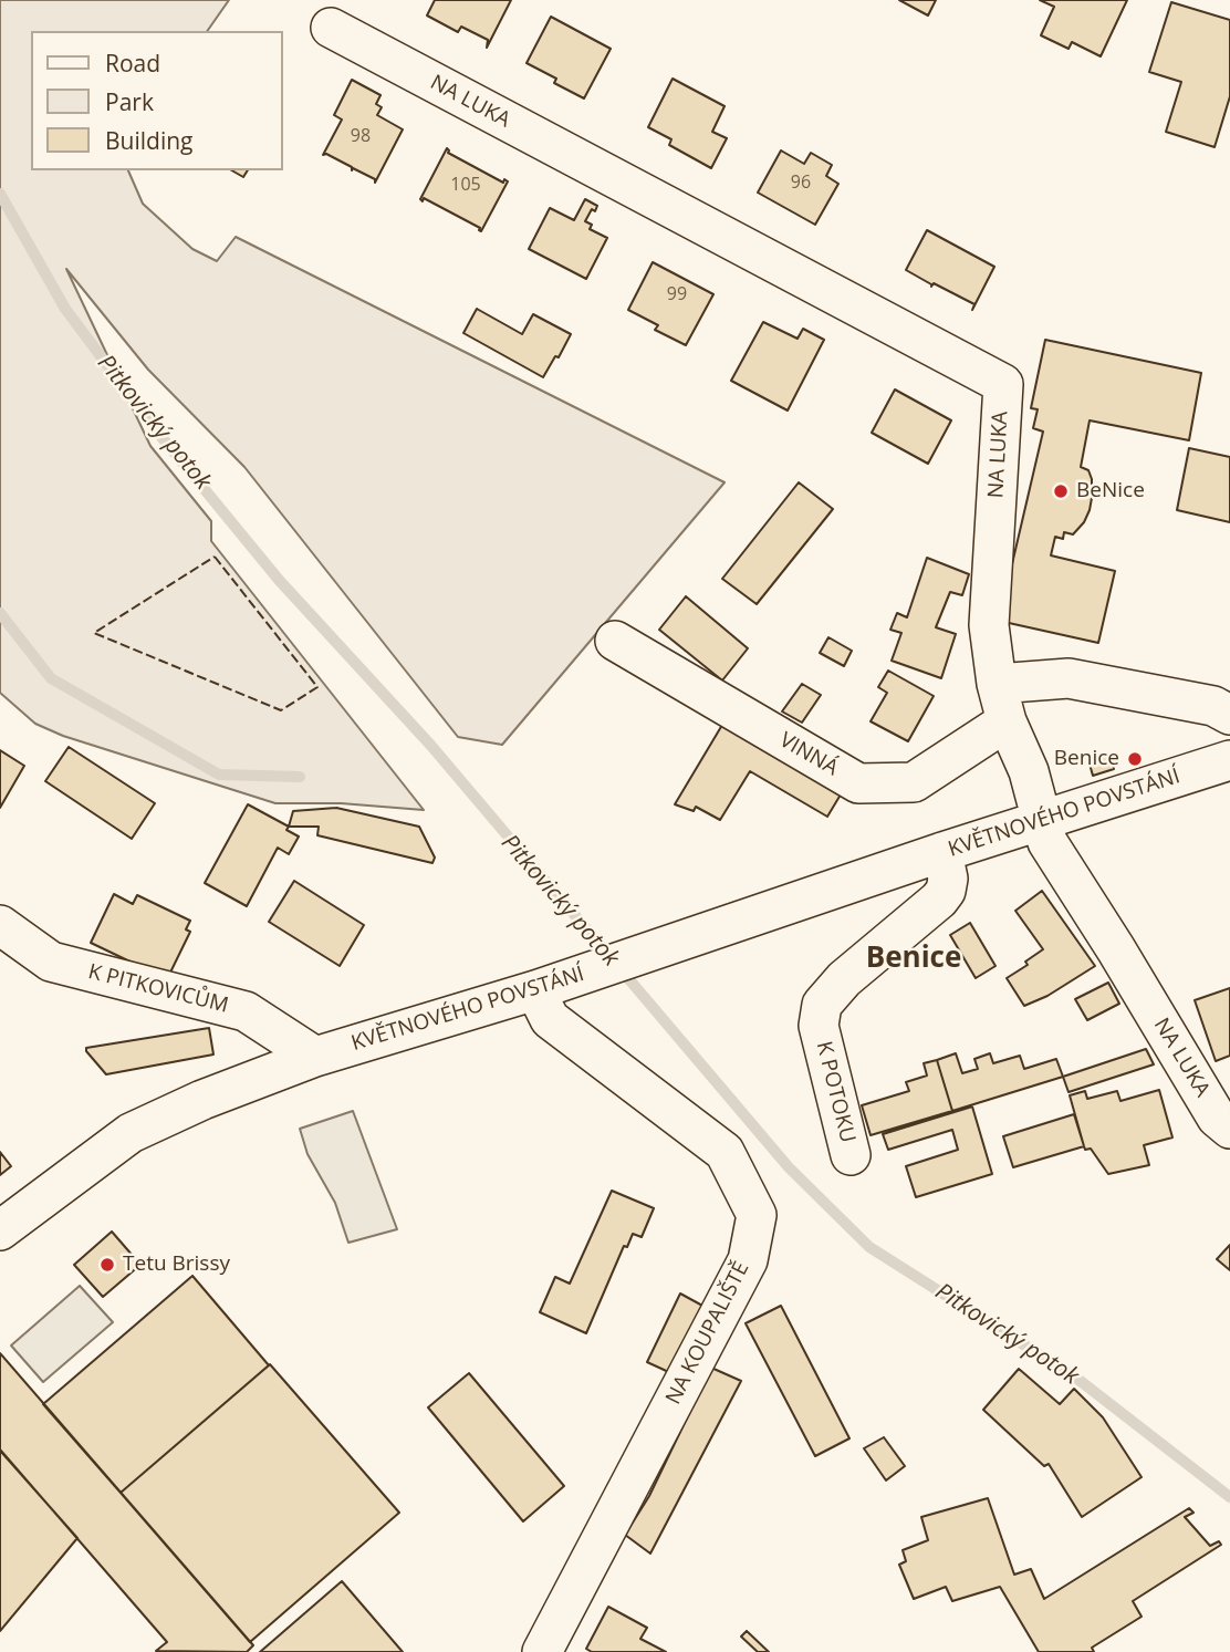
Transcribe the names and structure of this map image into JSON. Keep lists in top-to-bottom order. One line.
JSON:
{"streets":{"street":["NA LUKA","VINNÁ","KVĚTNOVÉHO POVSTÁNÍ","K PITKOVICŮM","K POTOKU","NA KOUPALIŠTĚ"]},"crossings":[["NA LUKA","VINNÁ"],["NA LUKA","KVĚTNOVÉHO POVSTÁNÍ"],["KVĚTNOVÉHO POVSTÁNÍ","K PITKOVICŮM"],["KVĚTNOVÉHO POVSTÁNÍ","K POTOKU"],["KVĚTNOVÉHO POVSTÁNÍ","NA KOUPALIŠTĚ"]],"districts":["Benice"],"water":["Pitkovický potok"],"places":["BeNice","Benice","Tetu Brissy"],"house_numbers":["98","96","105","99"],"legend":["Road","Park","Building"]}
